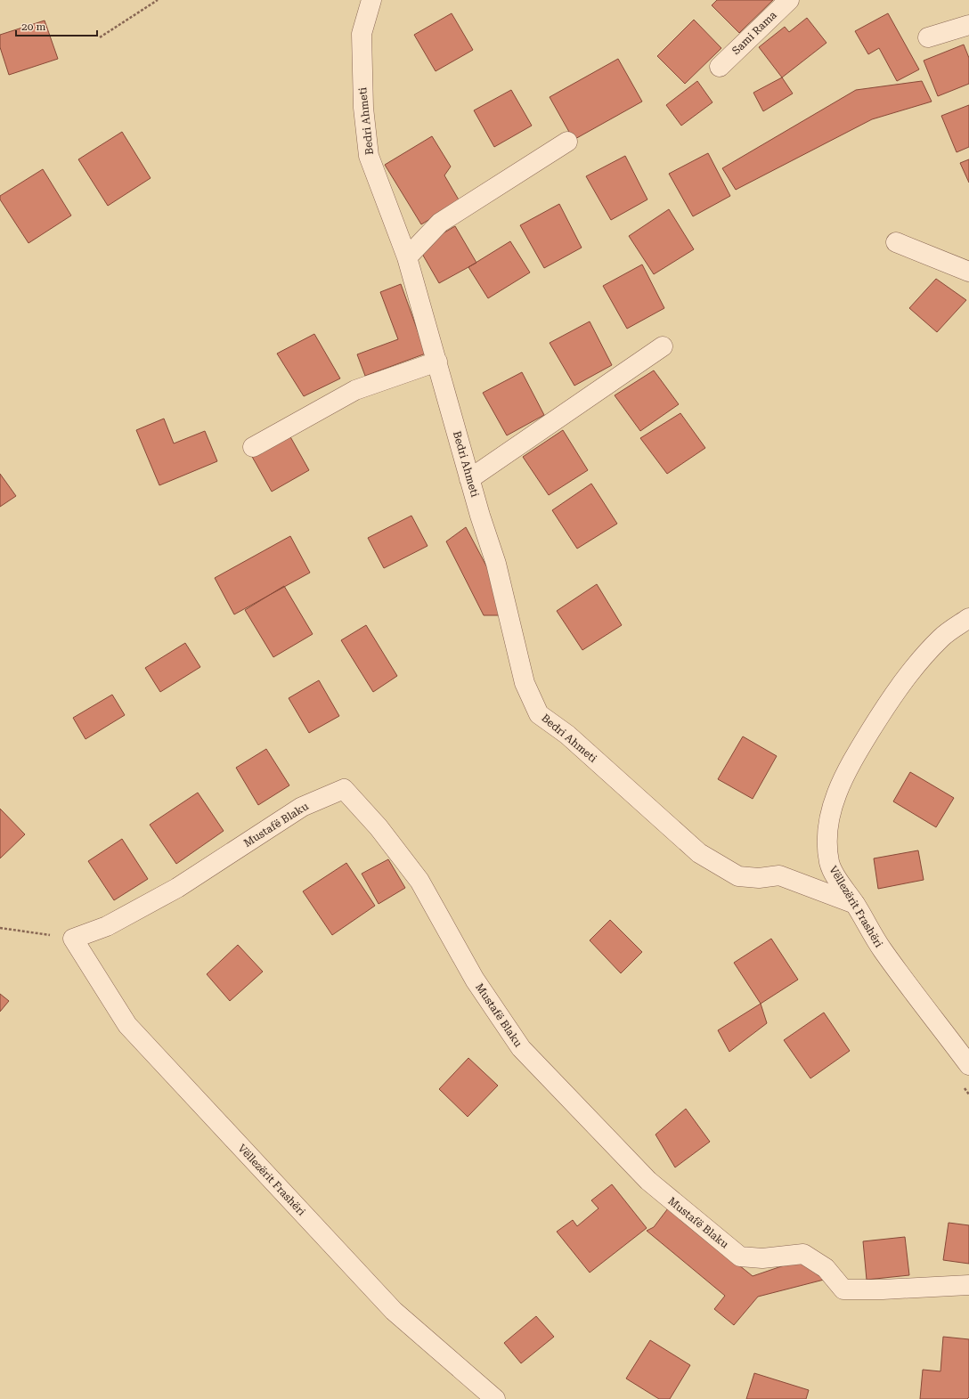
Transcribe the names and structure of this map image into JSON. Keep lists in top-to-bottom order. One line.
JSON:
{"streets":{"street":["Sami Rama","Bedri Ahmeti","Mustafë Blaku","Vëllezërit Frashëri"]},"crossings":[["Bedri Ahmeti","Vëllezërit Frashëri"],["Mustafë Blaku","Vëllezërit Frashëri"]],"scale_bar":"20 m"}
